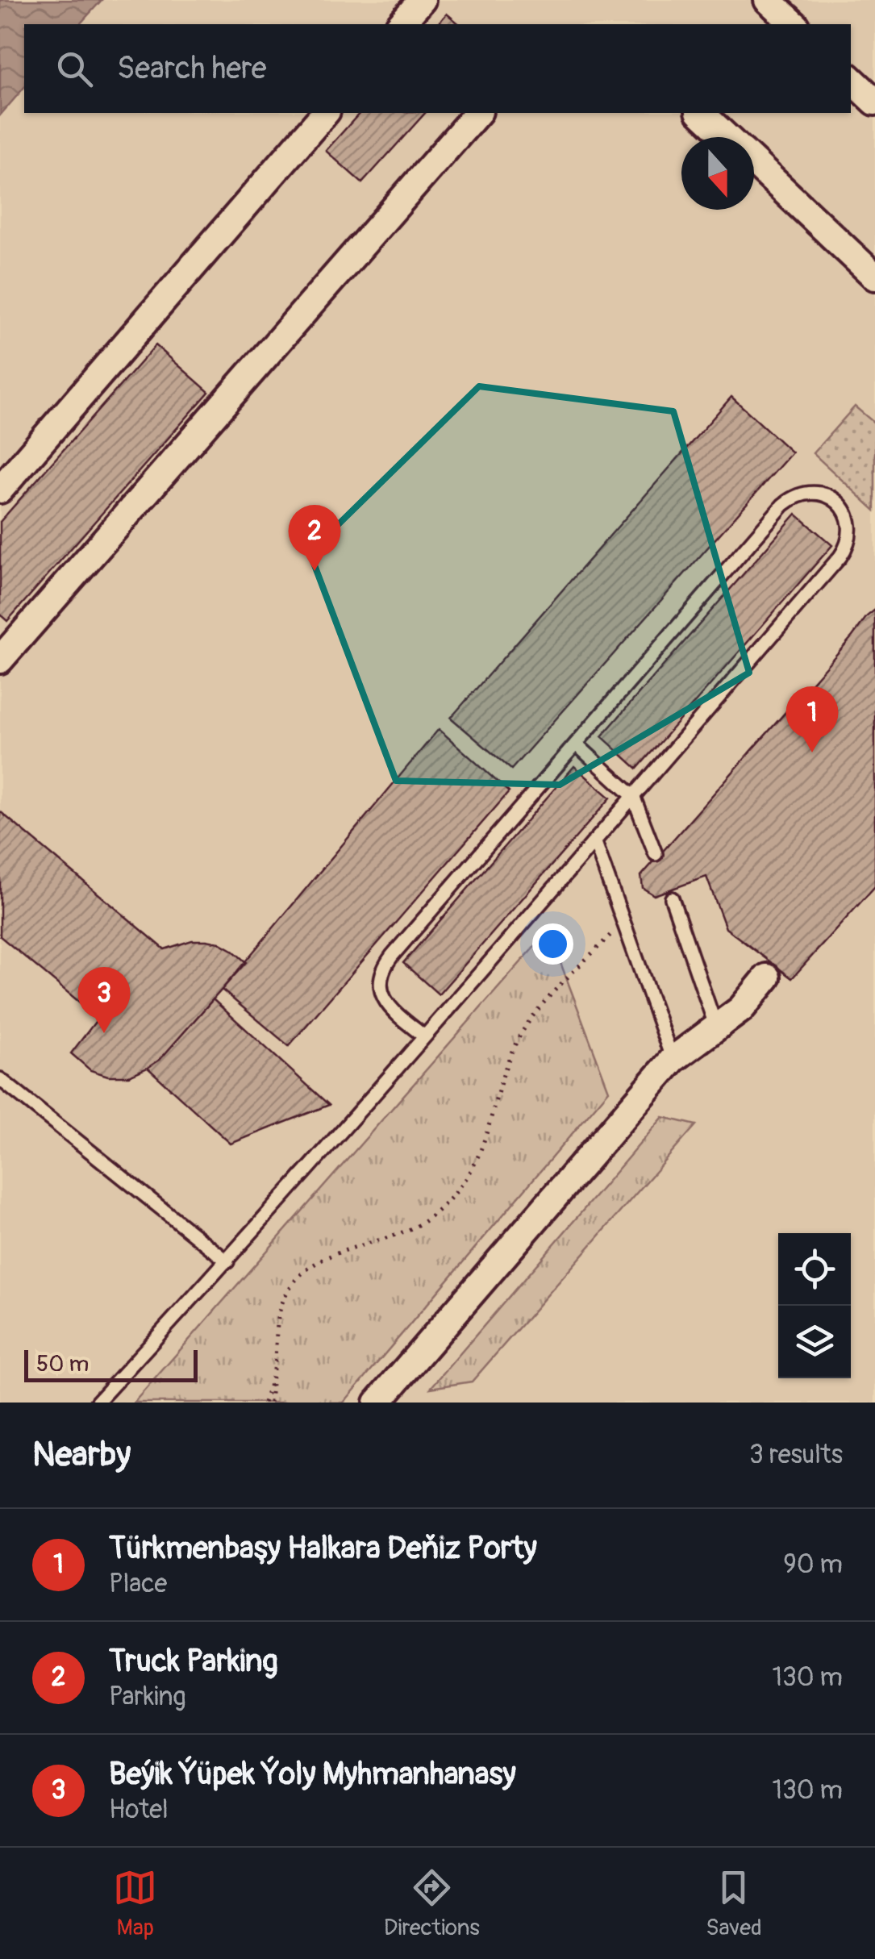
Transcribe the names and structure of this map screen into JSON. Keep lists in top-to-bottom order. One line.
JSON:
{"scale_bar":"50 m","north":"bottom","page":{"search":"Search here","pins":["2","1","3"],"scale":"50 m","heading":["Nearby","3 results"],"list":[{"mark":"1","name":"Türkmenbaşy Halkara Deňiz Porty","note":"Place","value":"90 m"},{"mark":"2","name":"Truck Parking","note":"Parking","value":"130 m"},{"mark":"3","name":"Beýik Ýüpek Ýoly Myhmanhanasy","note":"Hotel","value":"130 m"}],"nav":["Map","Directions","Saved"]}}
